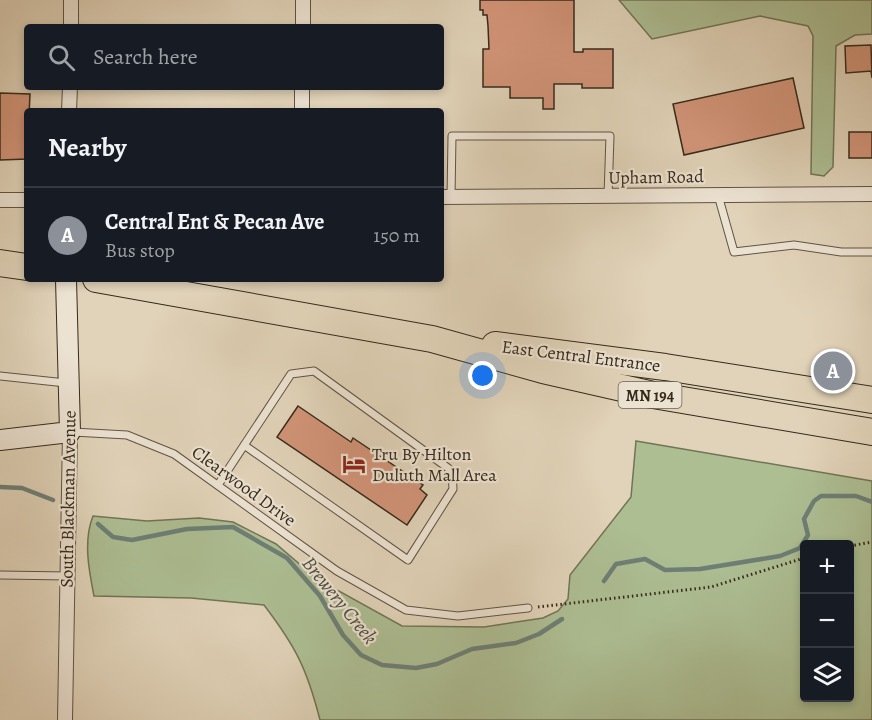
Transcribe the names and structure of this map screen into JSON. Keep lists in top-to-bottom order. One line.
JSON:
{"streets":{"highway":["East Central Entrance","MN 194"],"street":["Upham Road","South Blackman Avenue"],"lane":["Clearwood Drive"]},"crossings":[["Clearwood Drive","South Blackman Avenue"]],"water":["Brewery Creek"],"places":{"hotel":["Tru By Hilton Duluth Mall Area"]},"page":{"search":"Search here","heading":"Nearby","list":[{"mark":"A","name":"Central Ent & Pecan Ave","note":"Bus stop","value":"150 m"}],"pins":"A","map_buttons":["+","−"]}}
